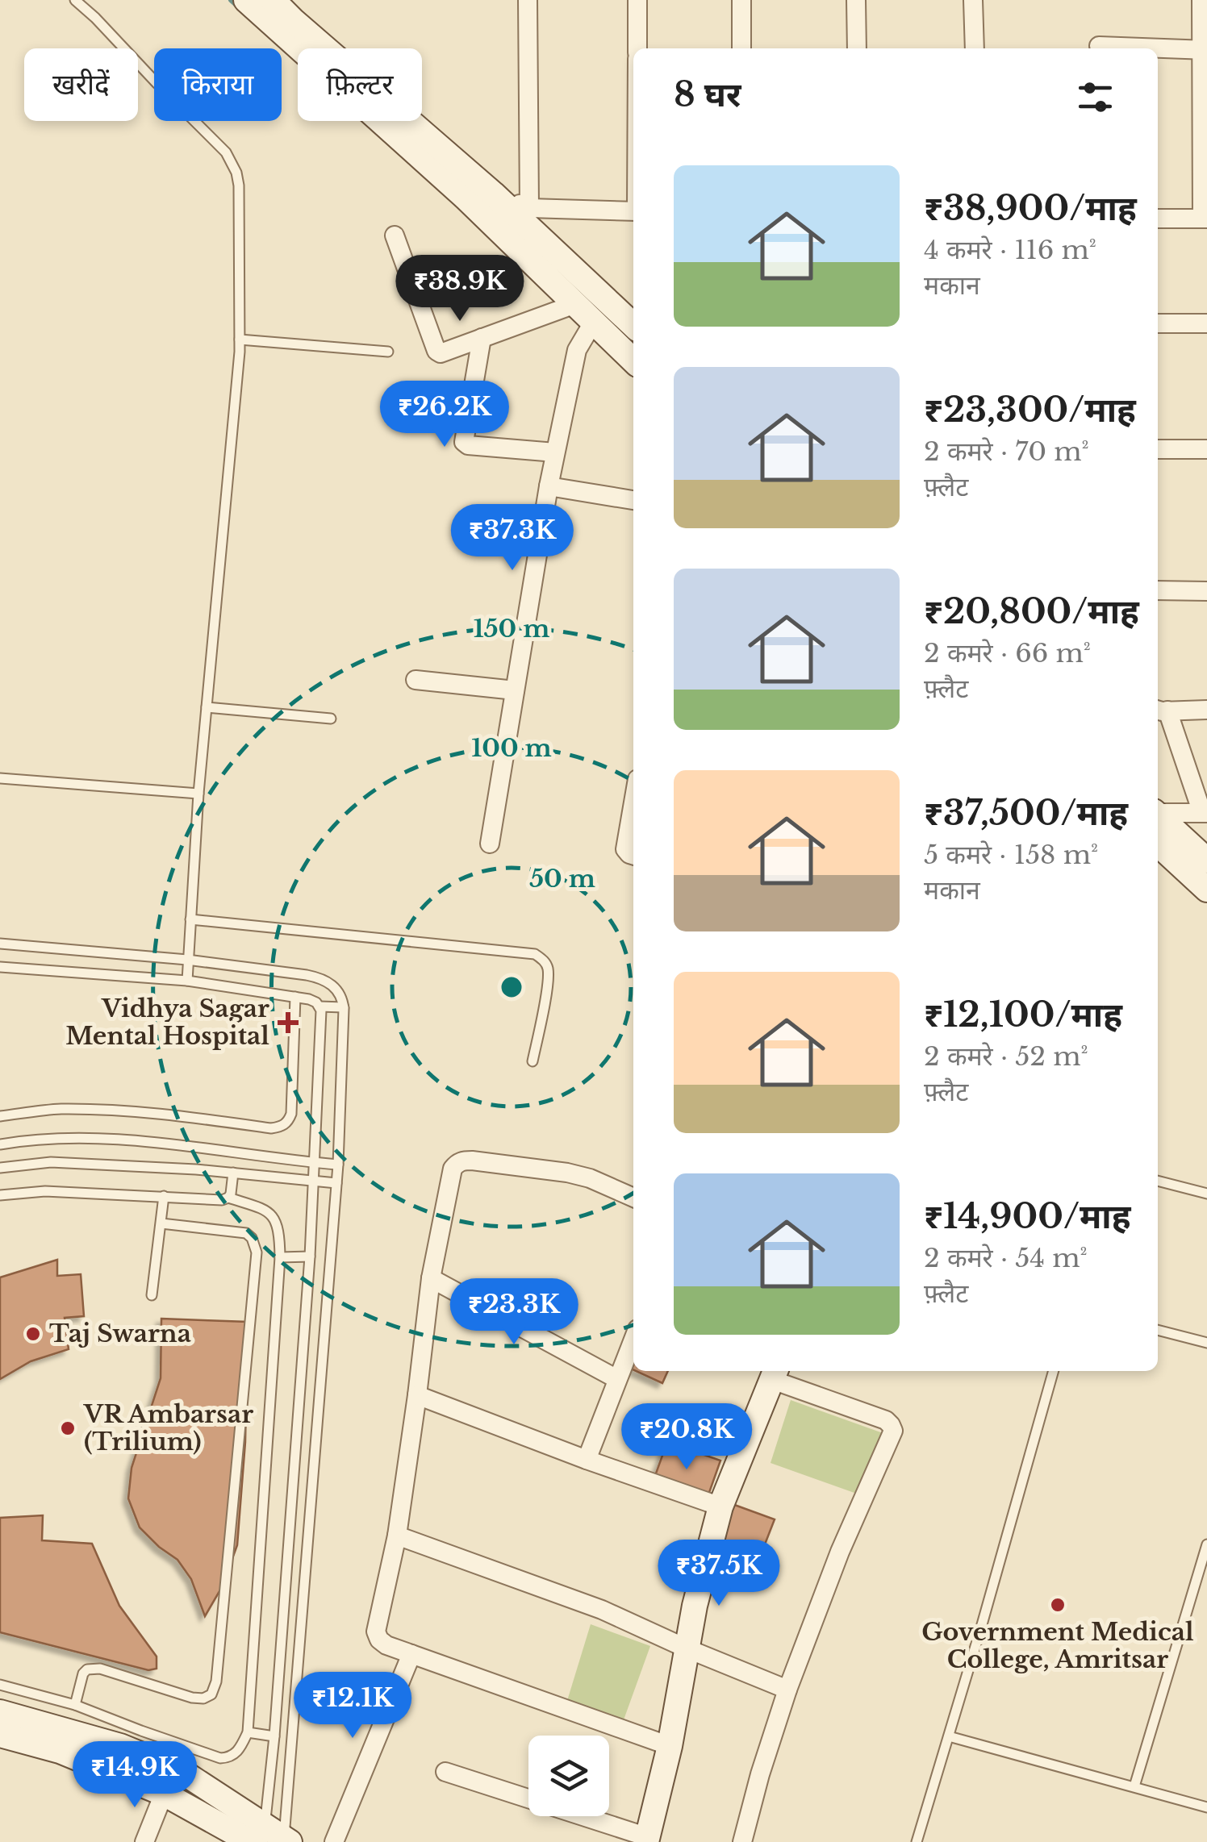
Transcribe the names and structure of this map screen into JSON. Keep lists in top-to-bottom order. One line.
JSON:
{"places":{"health":["Vidhya Sagar Mental Hospital"],"other":["Taj Swarna","VR Ambarsar (Trilium)","Government Medical College, Amritsar"]},"page":{"chip":["खरीदें","किराया","फ़िल्टर"],"heading":"8 घर","list":[{"name":"₹38,900/माह","note":"4 कमरे · 116 m² · मकान"},{"name":"₹23,300/माह","note":"2 कमरे · 70 m² · फ़्लैट"},{"name":"₹20,800/माह","note":"2 कमरे · 66 m² · फ़्लैट"},{"name":"₹37,500/माह","note":"5 कमरे · 158 m² · मकान"},{"name":"₹12,100/माह","note":"2 कमरे · 52 m² · फ़्लैट"},{"name":"₹14,900/माह","note":"2 कमरे · 54 m² · फ़्लैट"}],"price":["₹38.9K","₹26.2K","₹37.3K","₹23.3K","₹20.8K","₹37.5K","₹12.1K","₹14.9K"]},"rings":["150 m","100 m","50 m"]}
